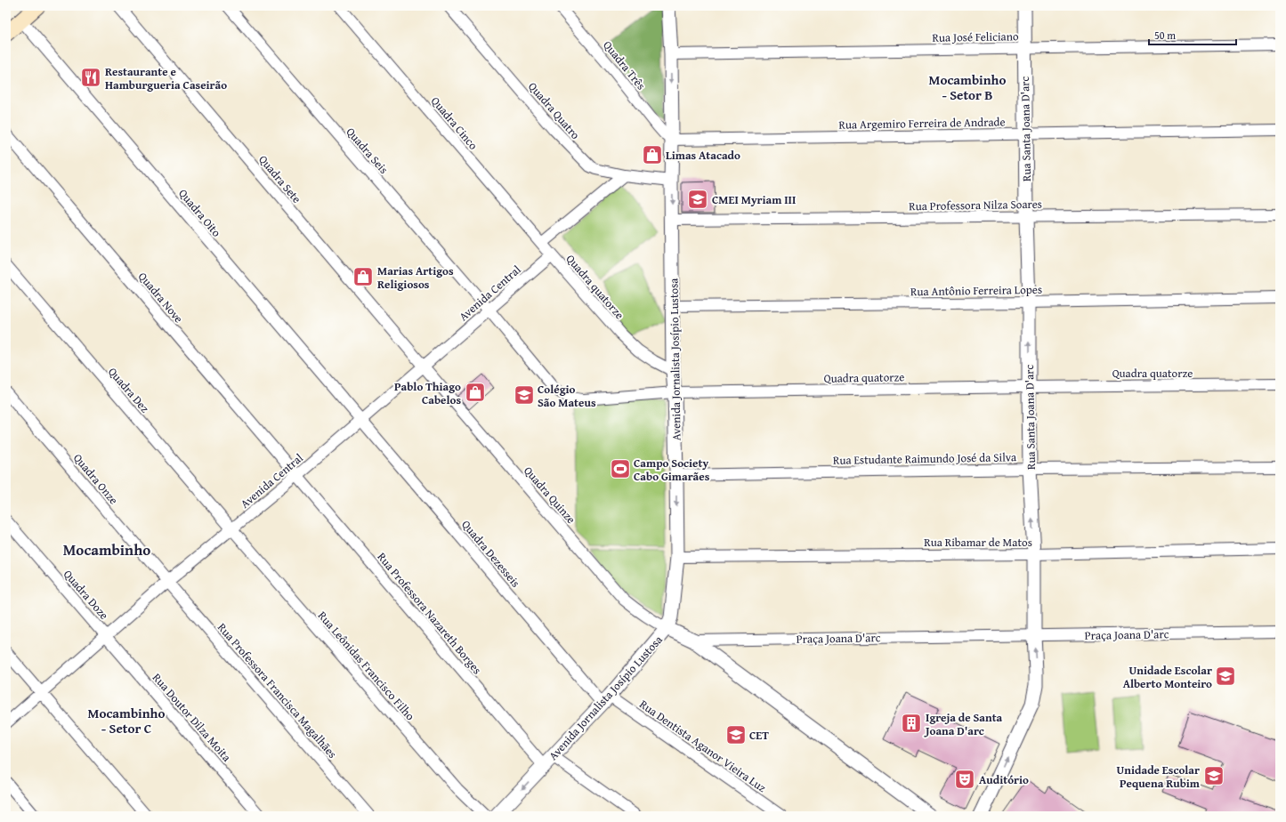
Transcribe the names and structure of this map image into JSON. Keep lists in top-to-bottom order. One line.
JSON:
{"streets":{"street":["Rua José Feliciano","Quadra Três","Quadra Quatro","Quadra Cinco","Rua Argemiro Ferreira de Andrade","Rua Santa Joana D'arc","Quadra Seis","Quadra Sete","Rua Professora Nilza Soares","Quadra Oito","Quadra quatorze","Rua Antônio Ferreira Lopes","Avenida Central","Quadra Nove","Avenida Jornalista Josípio Lustosa","Quadra Dez","Rua Estudante Raimundo José da Silva","Quadra Onze","Quadra Quinze","Rua Ribamar de Matos","Quadra Dezesseis","Quadra Doze","Rua Professora Nazareth Borges","Praça Joana D'arc","Rua Leônidas Francisco Filho","Rua Professora Francisca Magalhães","Rua Doutor Dilza Moita","Rua Dentista Aganor Vieira Luz"]},"crossings":[["Rua José Feliciano","Rua Santa Joana D'arc"],["Rua José Feliciano","Avenida Jornalista Josípio Lustosa"],["Quadra Três","Rua Argemiro Ferreira de Andrade"],["Quadra Três","Avenida Jornalista Josípio Lustosa"],["Quadra Quatro","Avenida Jornalista Josípio Lustosa"],["Quadra Cinco","Quadra quatorze"],["Quadra Cinco","Avenida Central"],["Rua Argemiro Ferreira de Andrade","Rua Santa Joana D'arc"],["Rua Argemiro Ferreira de Andrade","Avenida Jornalista Josípio Lustosa"],["Rua Santa Joana D'arc","Rua Professora Nilza Soares"],["Rua Santa Joana D'arc","Quadra quatorze"],["Rua Santa Joana D'arc","Rua Antônio Ferreira Lopes"],["Rua Santa Joana D'arc","Rua Estudante Raimundo José da Silva"],["Rua Santa Joana D'arc","Rua Ribamar de Matos"],["Rua Santa Joana D'arc","Praça Joana D'arc"],["Quadra Seis","Quadra quatorze"],["Quadra Seis","Avenida Central"],["Quadra Sete","Avenida Central"],["Quadra Sete","Quadra Quinze"],["Rua Professora Nilza Soares","Avenida Jornalista Josípio Lustosa"],["Quadra Oito","Avenida Central"],["Quadra Oito","Quadra Dezesseis"],["Quadra quatorze","Avenida Central"],["Quadra quatorze","Avenida Jornalista Josípio Lustosa"],["Rua Antônio Ferreira Lopes","Avenida Jornalista Josípio Lustosa"],["Avenida Central","Quadra Nove"],["Avenida Central","Quadra Dez"],["Avenida Central","Quadra Onze"],["Avenida Central","Quadra Quinze"],["Avenida Central","Quadra Dezesseis"],["Avenida Central","Quadra Doze"],["Avenida Central","Rua Professora Nazareth Borges"],["Avenida Central","Rua Leônidas Francisco Filho"],["Avenida Central","Rua Professora Francisca Magalhães"],["Avenida Central","Rua Doutor Dilza Moita"],["Quadra Nove","Rua Professora Nazareth Borges"],["Avenida Jornalista Josípio Lustosa","Rua Estudante Raimundo José da Silva"],["Avenida Jornalista Josípio Lustosa","Quadra Quinze"],["Avenida Jornalista Josípio Lustosa","Rua Ribamar de Matos"],["Avenida Jornalista Josípio Lustosa","Quadra Dezesseis"],["Avenida Jornalista Josípio Lustosa","Rua Professora Nazareth Borges"],["Avenida Jornalista Josípio Lustosa","Rua Dentista Aganor Vieira Luz"],["Quadra Dez","Rua Leônidas Francisco Filho"],["Quadra Onze","Rua Professora Francisca Magalhães"],["Quadra Dezesseis","Rua Dentista Aganor Vieira Luz"],["Quadra Doze","Rua Doutor Dilza Moita"]],"one_way":["Rua Santa Joana D'arc"],"districts":["Mocambinho - Setor B","Mocambinho","Mocambinho - Setor C"],"places":{"restaurant":["Restaurante e Hamburgueria Caseirão"],"shop":["Limas Atacado","Marias Artigos Religiosos","Pablo Thiago Cabelos"],"school or university":["CMEI Myriam III","Colégio São Mateus","Unidade Escolar Alberto Monteiro","CET","Unidade Escolar Pequena Rubim"],"sports":["Campo Society Cabo Gimarães"],"building":["Igreja de Santa Joana D'arc"],"theatre":["Auditório"]},"scale_bar":"50 m"}
